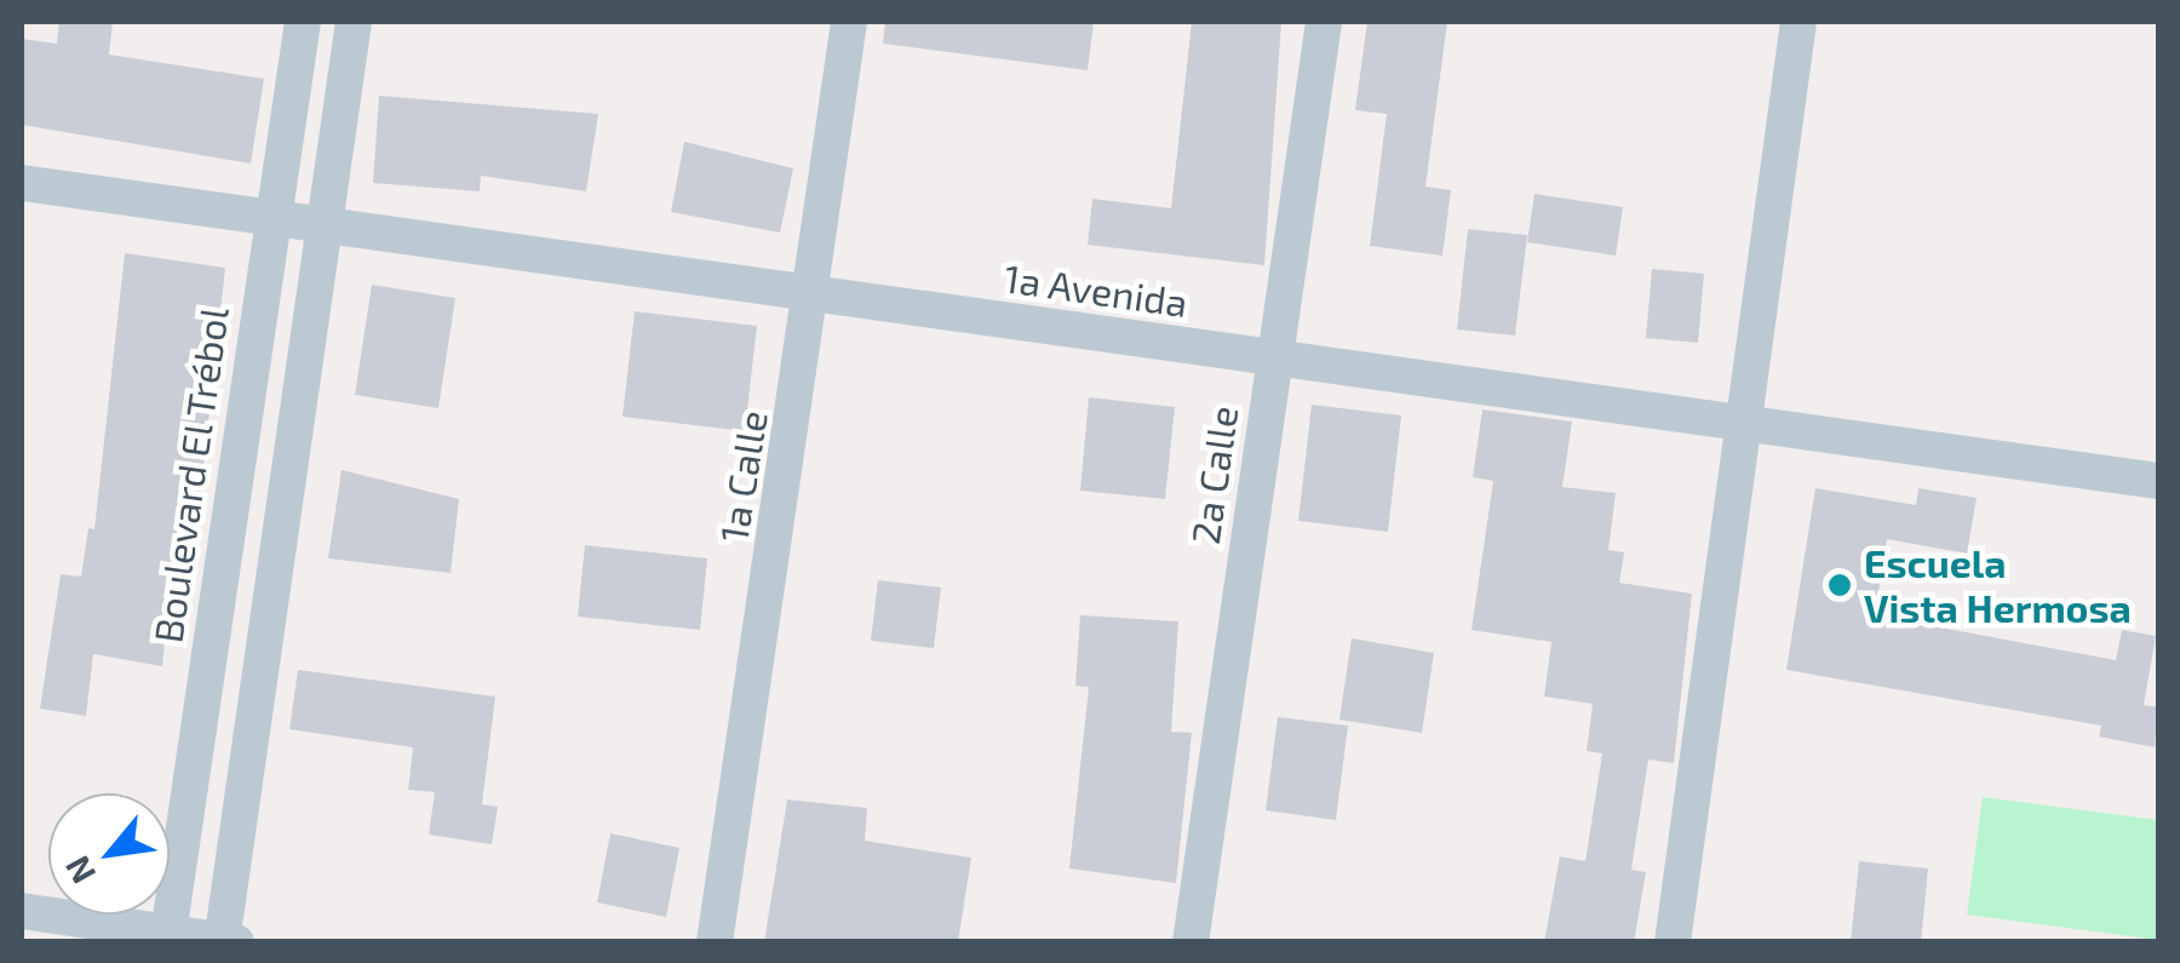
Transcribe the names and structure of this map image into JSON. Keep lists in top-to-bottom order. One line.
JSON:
{"streets":{"street":["1a Avenida","Boulevard El Trébol","2a Calle","1a Calle"]},"crossings":[["1a Avenida","Boulevard El Trébol"],["1a Avenida","2a Calle"],["1a Avenida","1a Calle"]],"places":["Escuela Vista Hermosa"],"north":"bottom left"}
